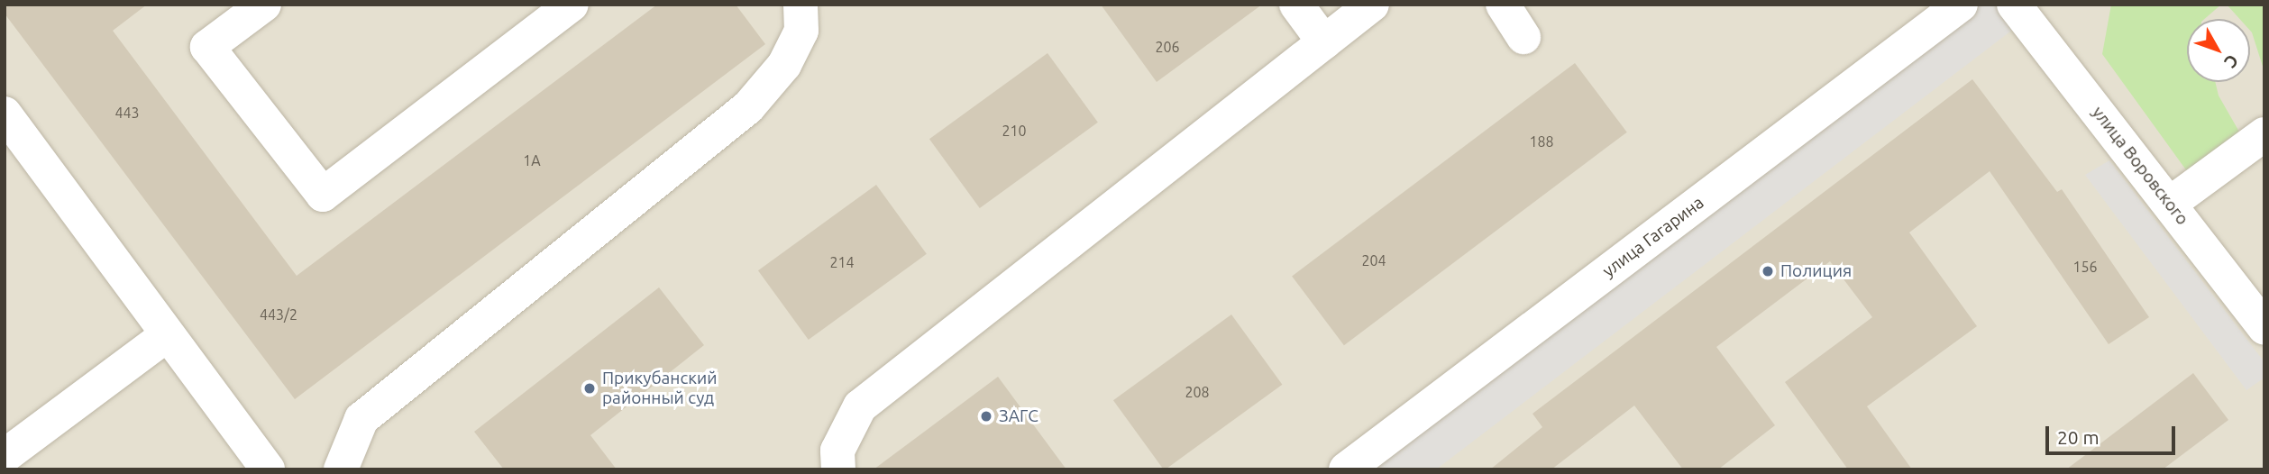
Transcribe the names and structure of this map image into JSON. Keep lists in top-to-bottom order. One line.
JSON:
{"streets":{"street":["улица Воровского","улица Гагарина"]},"places":["Полиция","Прикубанский районный суд","ЗАГС"],"house_numbers":["206","443","210","188","1А","204","214","156","443/2","208"],"scale_bar":"20 m","north":"bottom right"}
